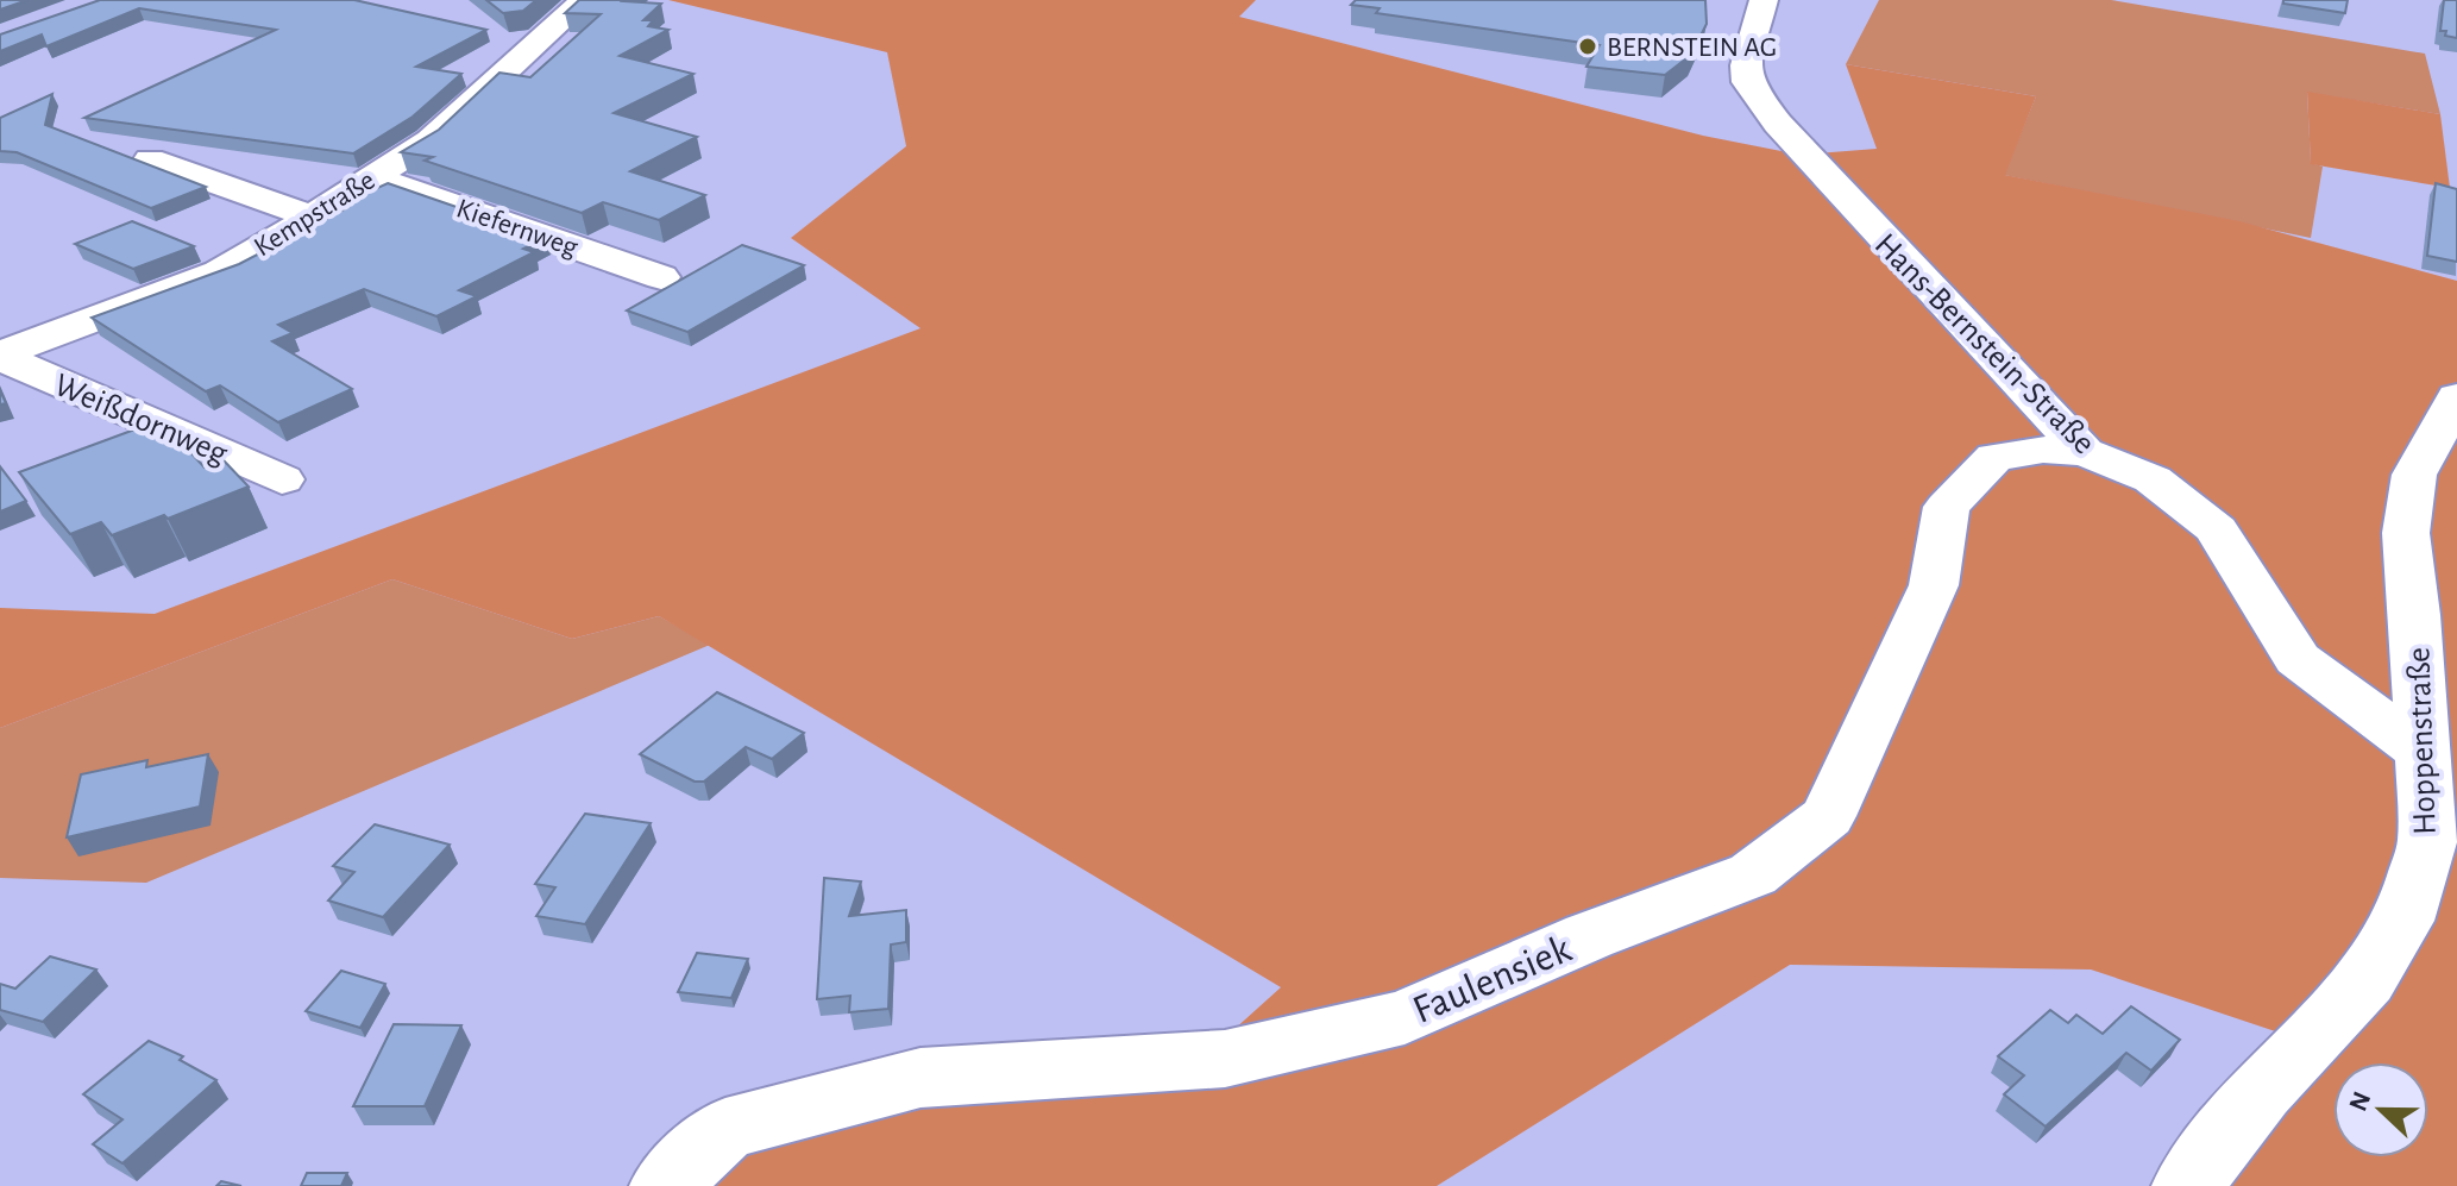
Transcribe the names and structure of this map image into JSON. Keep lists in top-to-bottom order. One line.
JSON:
{"streets":{"street":["Kempstraße","Kiefernweg","Hans-Bernstein-Straße","Weißdornweg","Hoppenstraße","Faulensiek"]},"crossings":[["Kempstraße","Kiefernweg"],["Kempstraße","Weißdornweg"],["Hans-Bernstein-Straße","Hoppenstraße"],["Hans-Bernstein-Straße","Faulensiek"]],"places":["BERNSTEIN AG"],"north":"left"}
